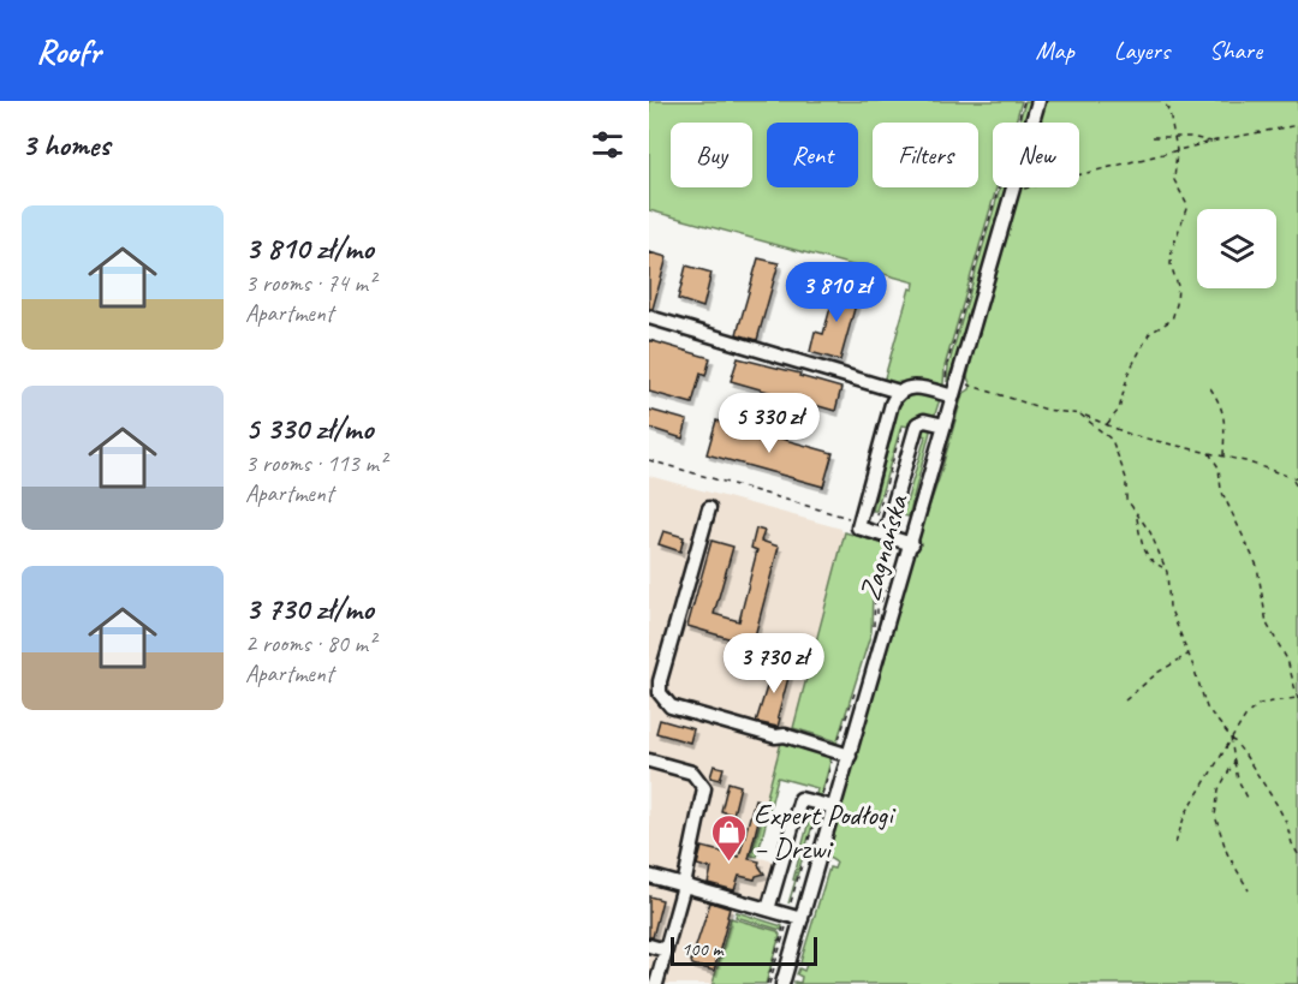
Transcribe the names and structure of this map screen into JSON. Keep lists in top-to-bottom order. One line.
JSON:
{"streets":{"street":["Zagnańska"]},"places":{"shop":["Expert Podłogi – Drzwi"]},"scale_bar":"100 m","page":{"header":"Roofr","nav":["Map","Layers","Share"],"heading":"3 homes","chip":["Buy","Rent","Filters","New"],"list":[{"name":"3 810 zł/mo","note":"3 rooms · 74 m² · Apartment"},{"name":"5 330 zł/mo","note":"3 rooms · 113 m² · Apartment"},{"name":"3 730 zł/mo","note":"2 rooms · 80 m² · Apartment"}],"price":["3 810 zł","5 330 zł","3 730 zł"],"scale":"100 m"}}
